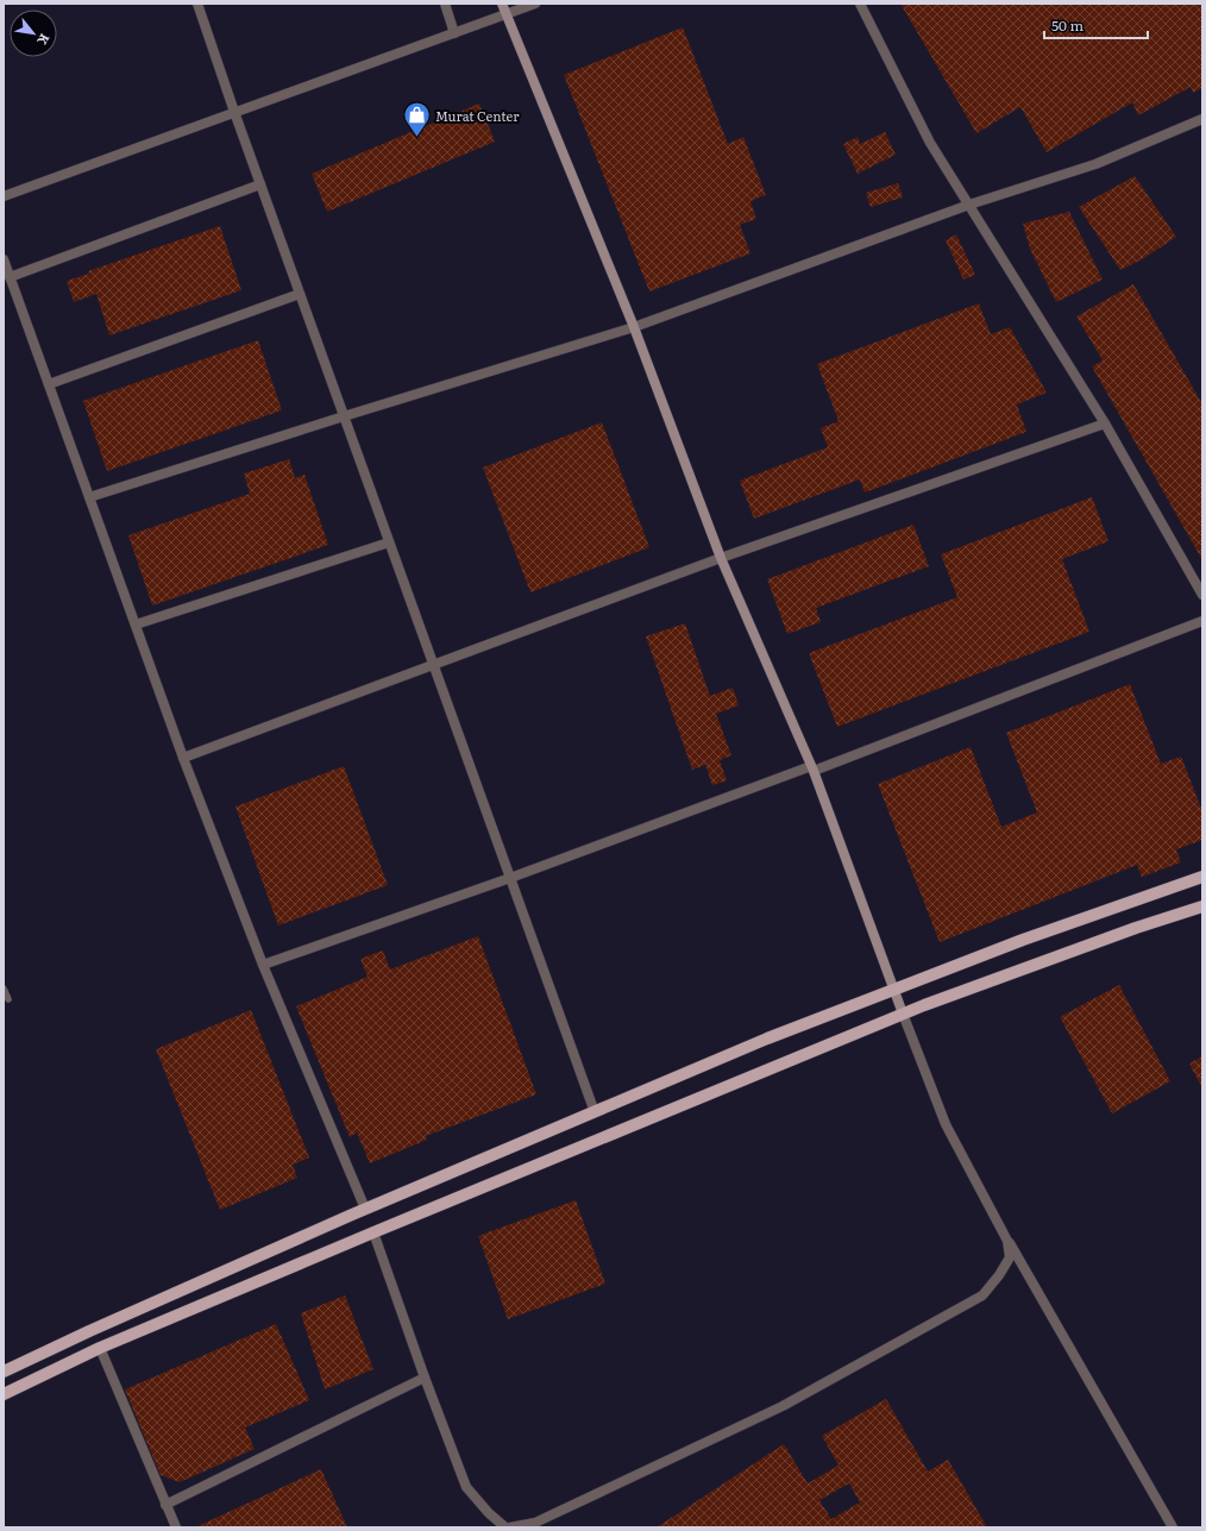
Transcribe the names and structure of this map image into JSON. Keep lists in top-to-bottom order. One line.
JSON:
{"places":{"shop":["Murat Center"]},"scale_bar":"50 m","north":"bottom right"}
